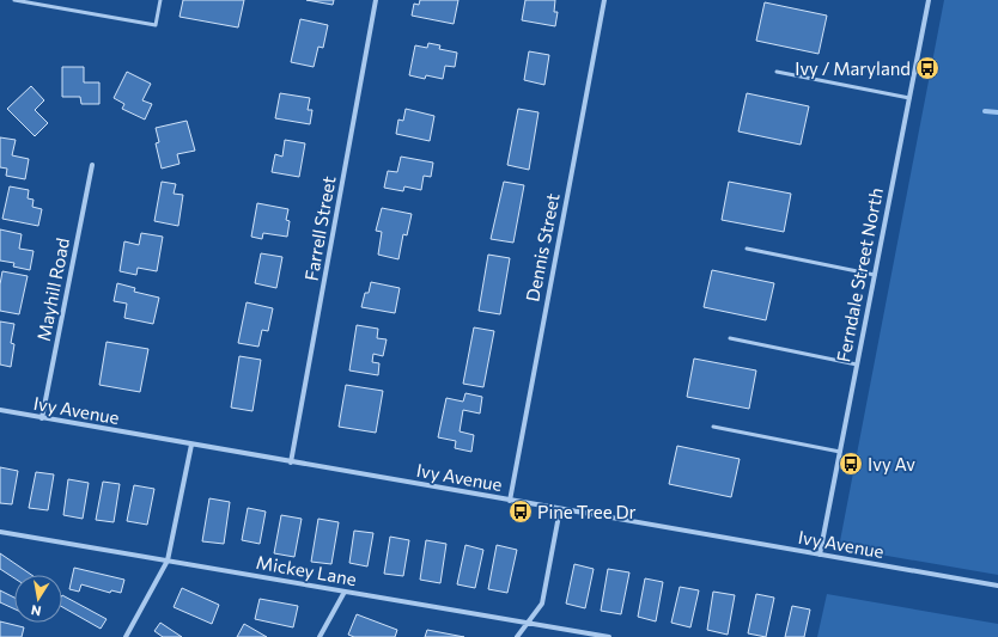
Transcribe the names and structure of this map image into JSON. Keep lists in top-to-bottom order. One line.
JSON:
{"streets":{"street":["Farrell Street","Dennis Street","Ferndale Street North","Mayhill Road","Ivy Avenue","Mickey Lane"]},"crossings":[["Farrell Street","Ivy Avenue"],["Dennis Street","Ivy Avenue"],["Ferndale Street North","Ivy Avenue"],["Mayhill Road","Ivy Avenue"]],"places":{"bus stop":["Ivy / Maryland","Ivy Av","Pine Tree Dr"]},"north":"bottom"}
